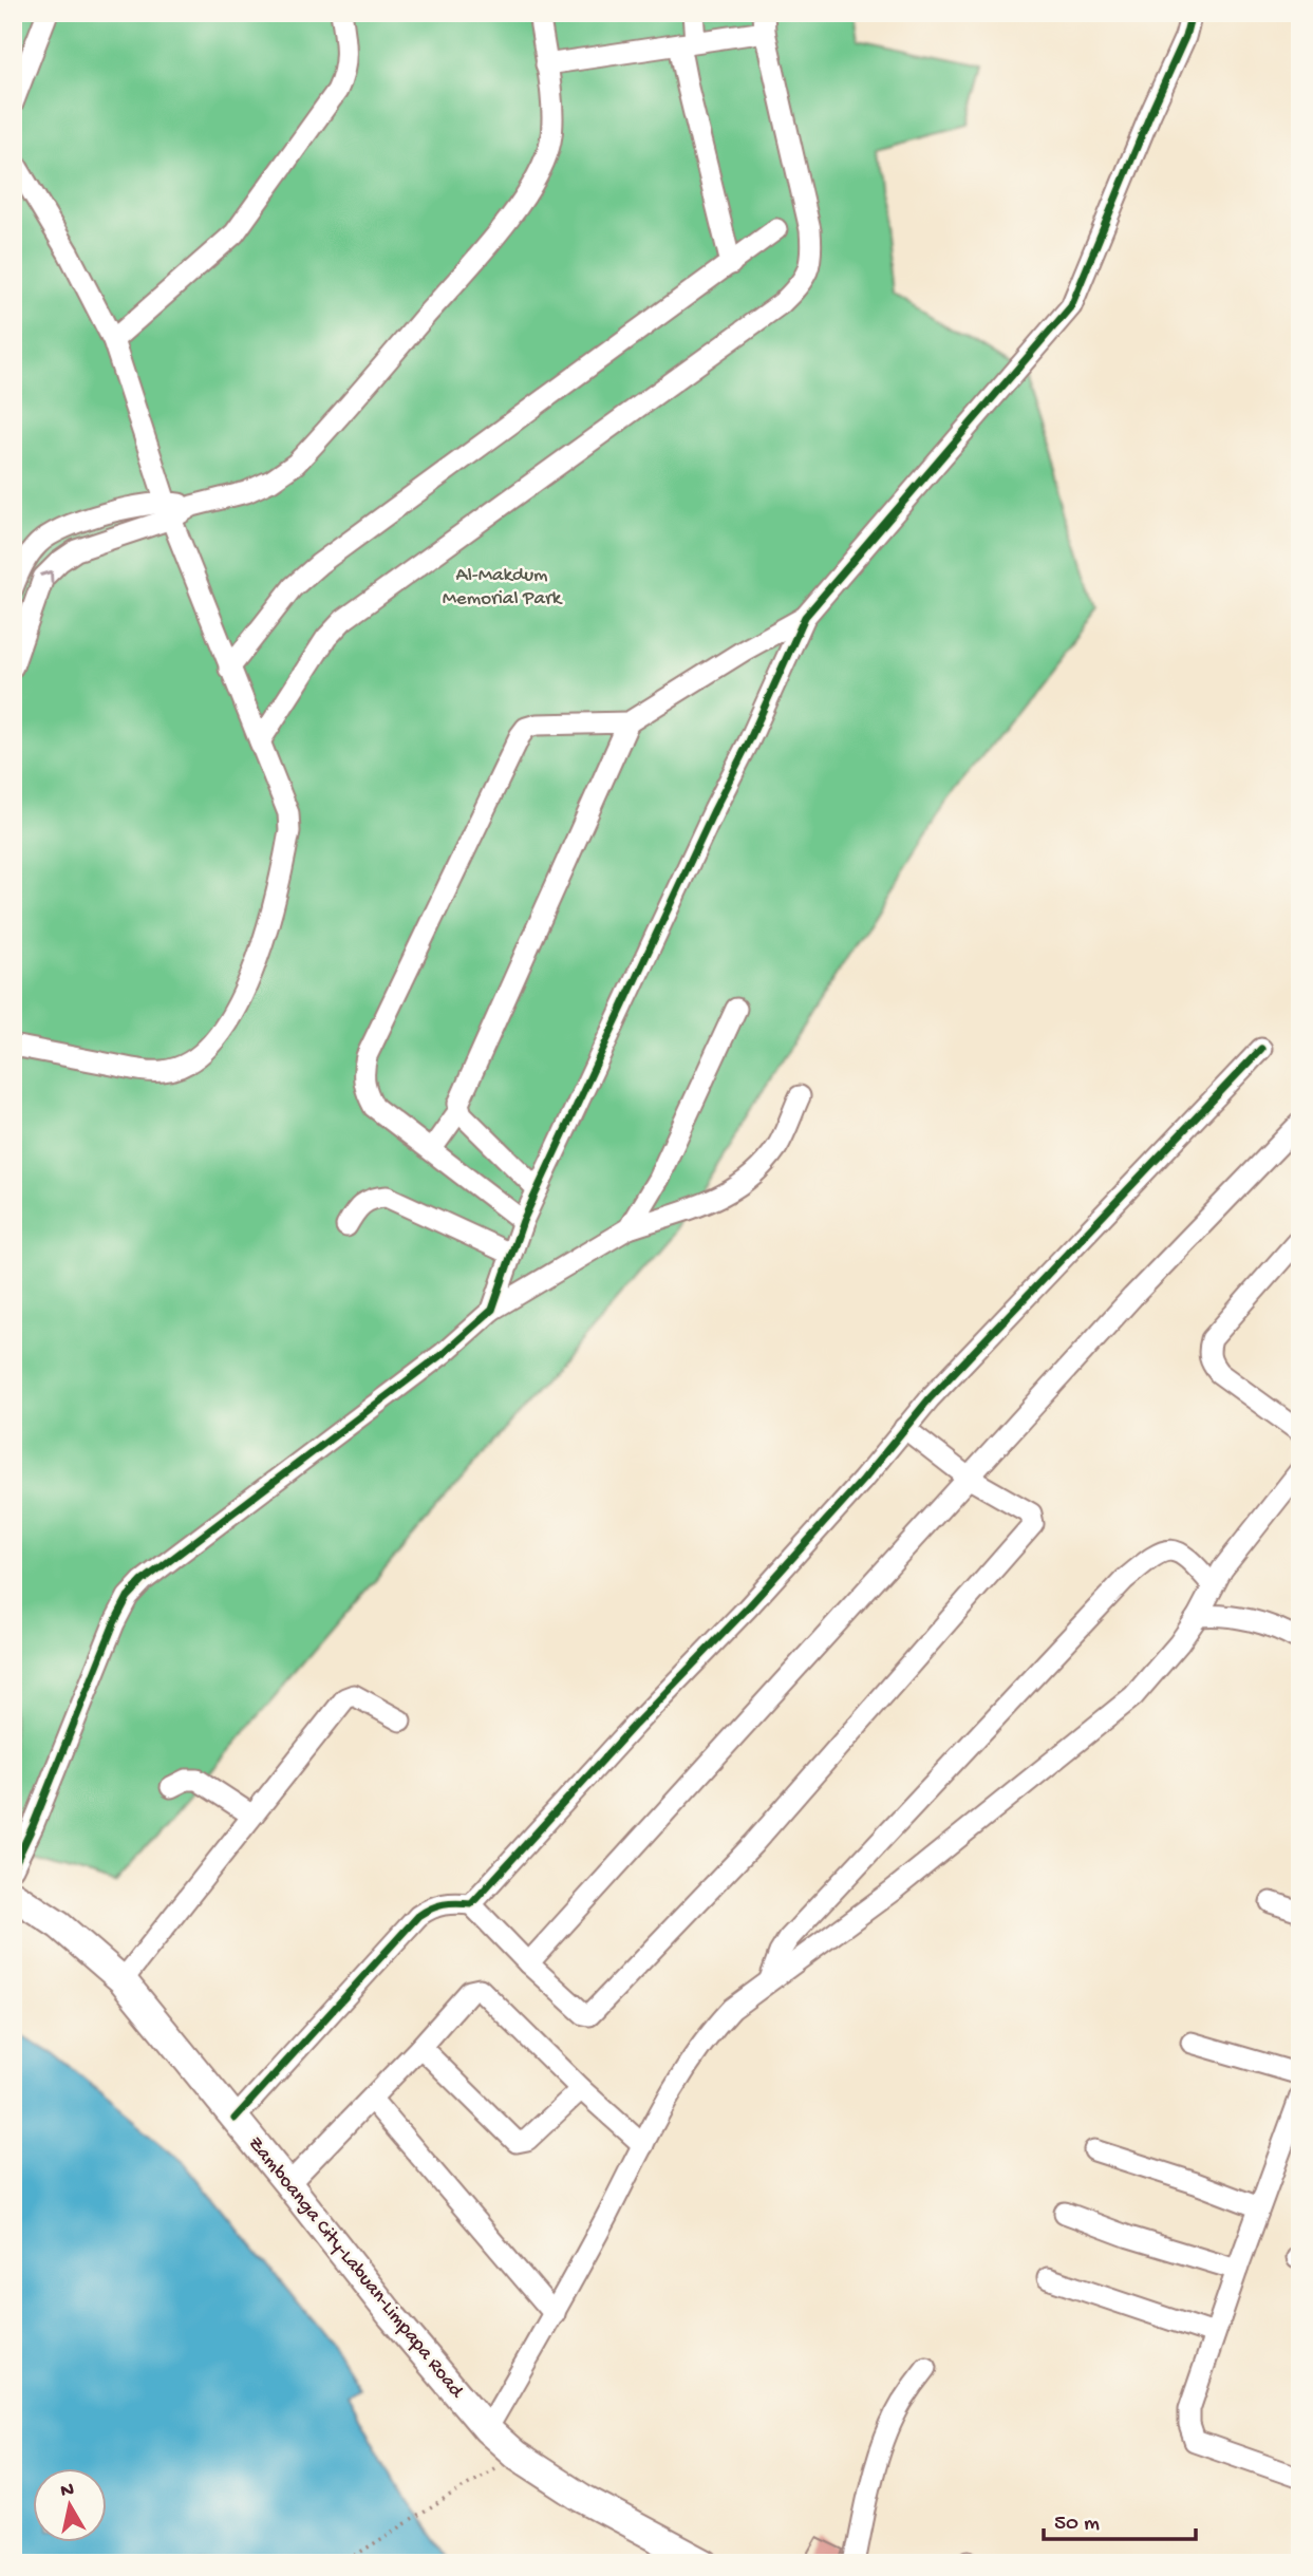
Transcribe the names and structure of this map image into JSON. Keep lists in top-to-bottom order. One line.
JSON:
{"streets":{"main road":["Zamboanga City-Labuan-Limpapa Road"]},"parks":["Al-Makdum Memorial Park"],"scale_bar":"50 m","north":"top"}
